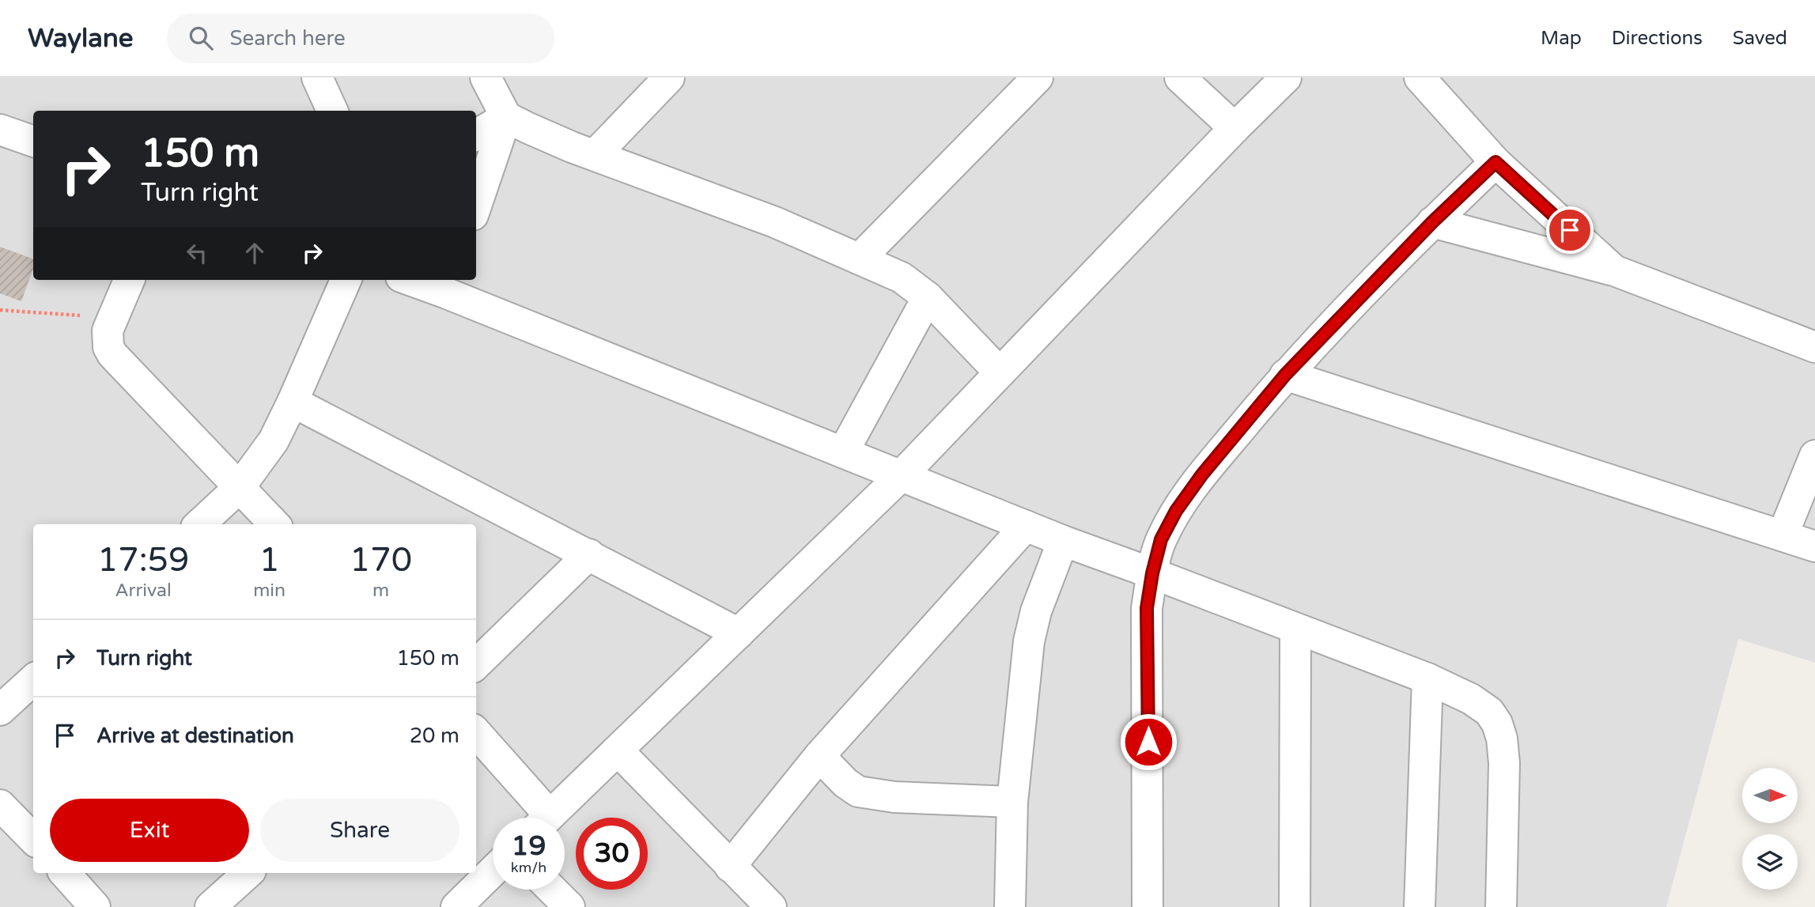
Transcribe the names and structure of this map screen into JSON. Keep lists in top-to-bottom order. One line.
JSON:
{"north":"right","page":{"header":"Waylane","search":"Search here","nav":["Map","Directions","Saved"],"turn":["150 m","Turn right"],"eta":["17:59","Arrival","1","min","170","m"],"list":[{"name":"Turn right","value":"150 m"},{"name":"Arrive at destination","value":"20 m"}],"buttons":["Exit","Share"],"speed":"19 km/h","limit":"30"}}
